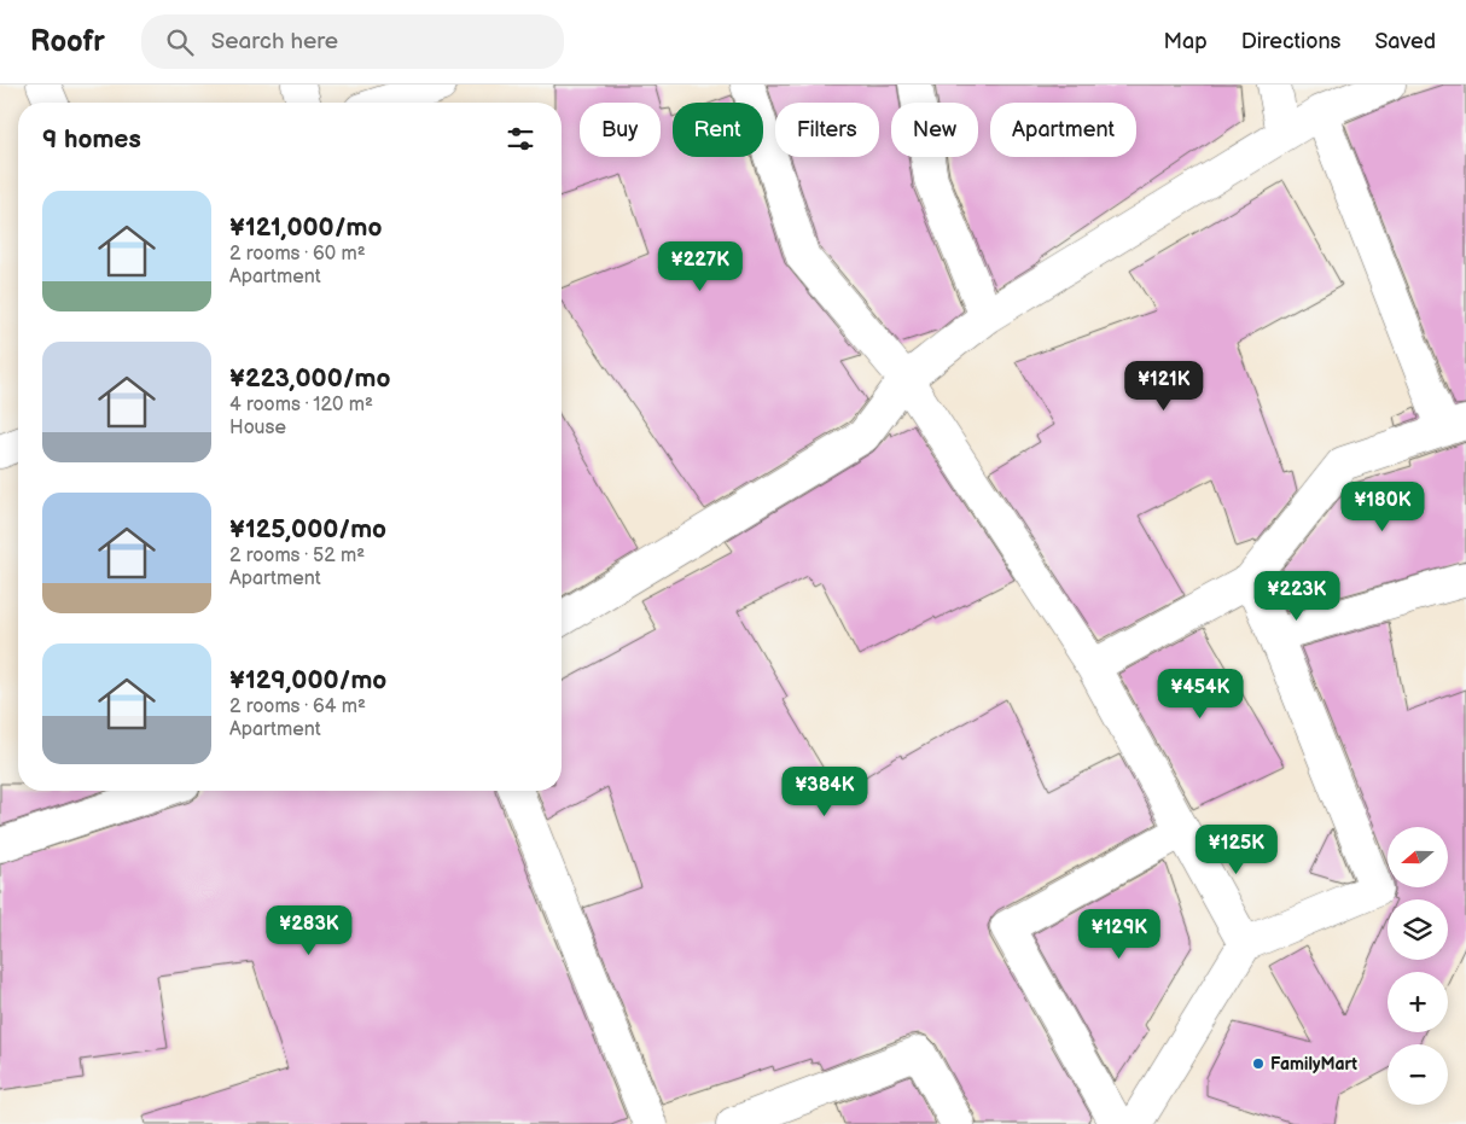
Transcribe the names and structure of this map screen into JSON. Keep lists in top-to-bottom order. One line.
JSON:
{"places":["FamilyMart"],"north":"left","page":{"header":"Roofr","search":"Search here","nav":["Map","Directions","Saved"],"chip":["Buy","Rent","Filters","New","Apartment"],"heading":"9 homes","list":[{"name":"¥121,000/mo","note":"2 rooms · 60 m² · Apartment"},{"name":"¥223,000/mo","note":"4 rooms · 120 m² · House"},{"name":"¥125,000/mo","note":"2 rooms · 52 m² · Apartment"},{"name":"¥129,000/mo","note":"2 rooms · 64 m² · Apartment"}],"price":["¥227K","¥121K","¥180K","¥223K","¥454K","¥384K","¥125K","¥283K","¥129K"],"map_buttons":["+","−"]}}
